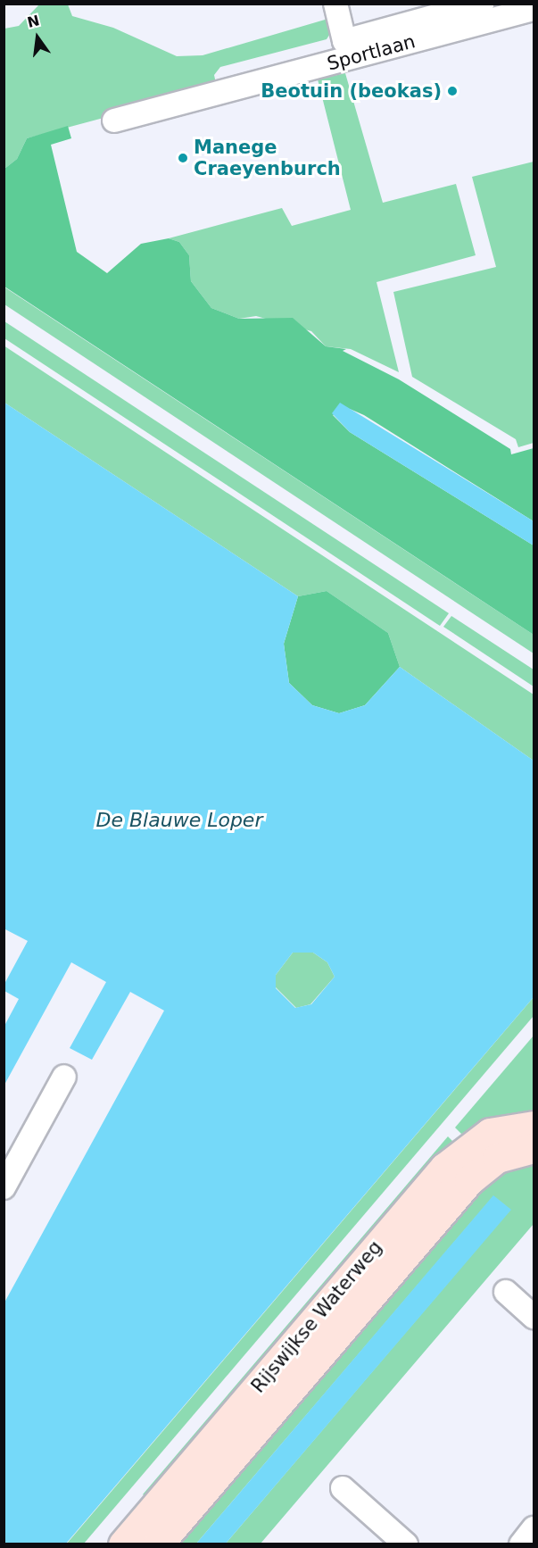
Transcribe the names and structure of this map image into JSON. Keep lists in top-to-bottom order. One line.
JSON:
{"streets":{"main road":["Rijswijkse Waterweg"],"street":["Sportlaan"]},"water":["De Blauwe Loper"],"places":["Beotuin (beokas)","Manege Craeyenburch"],"north":"top"}
